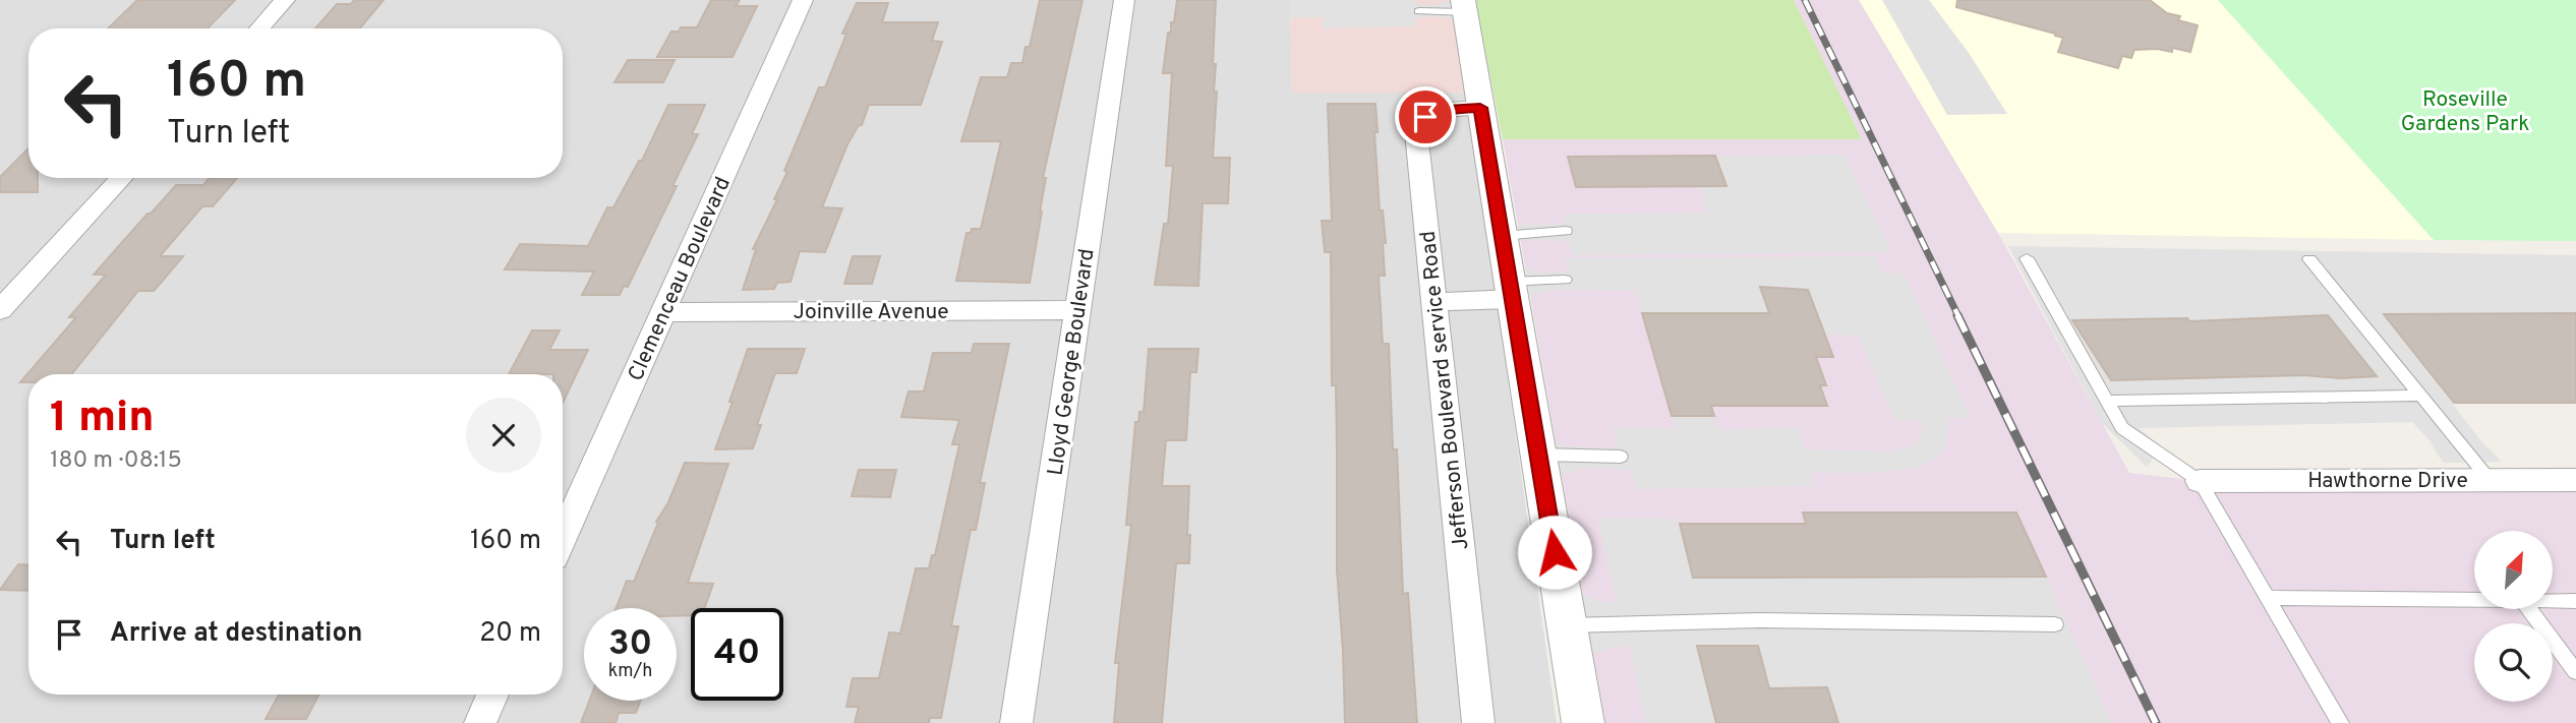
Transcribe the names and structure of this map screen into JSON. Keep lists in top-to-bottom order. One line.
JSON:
{"streets":{"street":["Clemenceau Boulevard","Joinville Avenue","Lloyd George Boulevard","Jefferson Boulevard service Road","Hawthorne Drive"]},"crossings":[["Clemenceau Boulevard","Joinville Avenue"],["Joinville Avenue","Lloyd George Boulevard"]],"parks":["Roseville Gardens Park"],"north":"top right","page":{"turn":["160 m","Turn left"],"heading":["1 min","180 m · 08:15"],"list":[{"name":"Turn left","value":"160 m"},{"name":"Arrive at destination","value":"20 m"}],"speed":"30 km/h","limit":"40"}}
